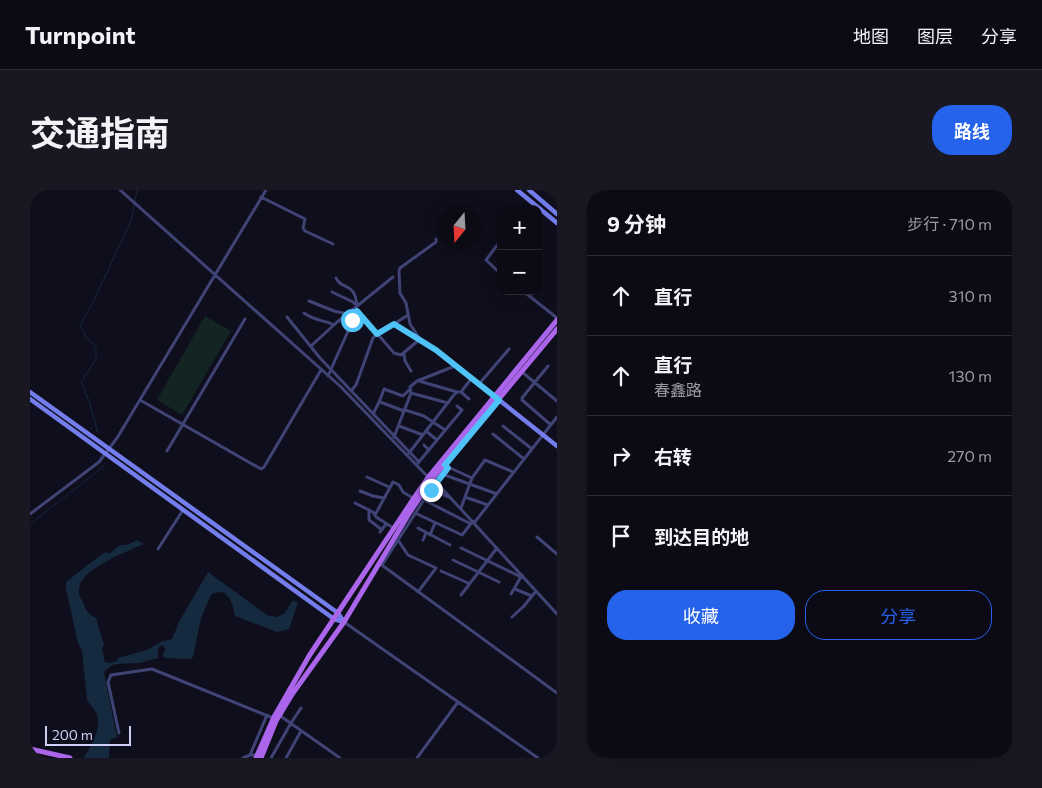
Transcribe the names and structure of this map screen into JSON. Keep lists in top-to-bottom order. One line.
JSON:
{"scale_bar":"200 m","north":"bottom","page":{"header":"Turnpoint","nav":["地图","图层","分享"],"title":"交通指南","buttons":["路线",["收藏","分享"]],"heading":["9 分钟","步行 · 710 m"],"map_buttons":["+","−"],"list":[["直行","310 m"],["直行","春鑫路","130 m"],["右转","270 m"],"到达目的地"],"scale":"200 m"}}
